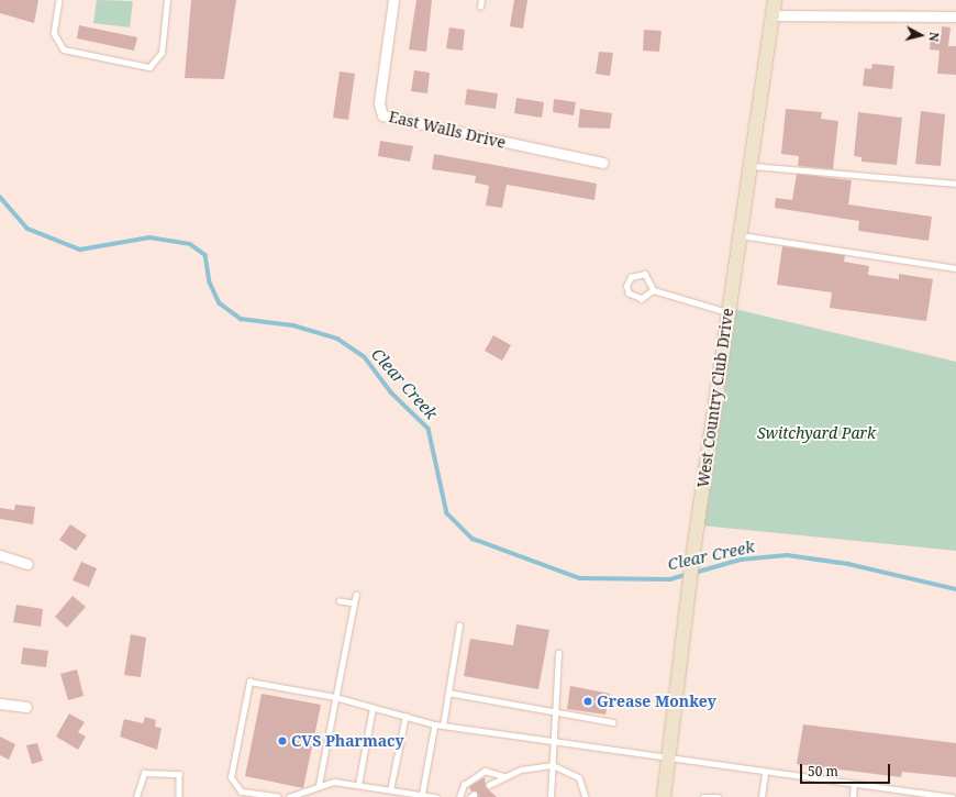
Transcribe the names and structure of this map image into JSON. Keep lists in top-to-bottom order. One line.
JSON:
{"streets":{"main road":["West Country Club Drive"],"street":["East Walls Drive"]},"water":["Clear Creek"],"parks":["Switchyard Park"],"places":["Grease Monkey","CVS Pharmacy"],"scale_bar":"50 m","north":"right"}
